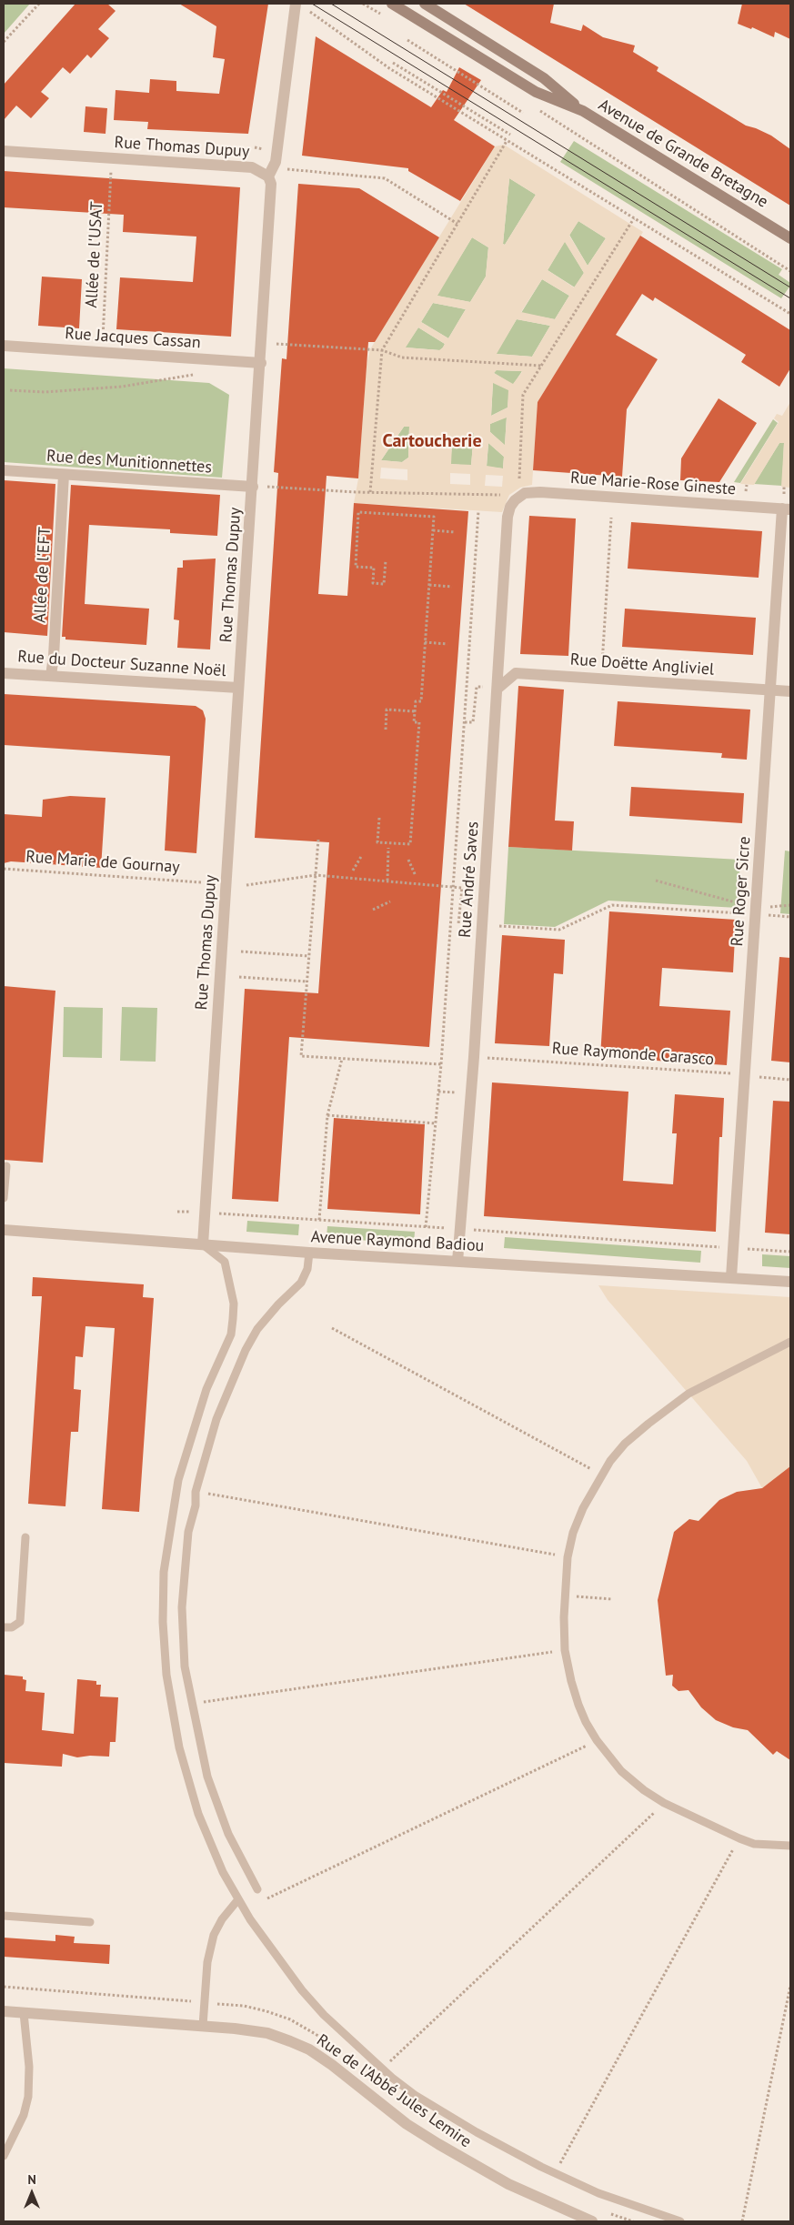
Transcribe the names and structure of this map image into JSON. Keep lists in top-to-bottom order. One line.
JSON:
{"streets":{"main road":["Avenue de Grande Bretagne"],"street":["Rue Thomas Dupuy","Rue Jacques Cassan","Rue des Munitionnettes","Rue Marie-Rose Gineste","Allée de l'EFT","Rue du Docteur Suzanne Noël","Rue Doëtte Angliviel","Rue André Saves","Rue Roger Sicre","Avenue Raymond Badiou","Rue de l'Abbé Jules Lemire"],"path":["Allée de l'USAT","Rue Marie de Gournay","Rue Raymonde Carasco"]},"crossings":[["Rue Thomas Dupuy","Allée de l'USAT"],["Rue Thomas Dupuy","Rue Jacques Cassan"],["Rue Thomas Dupuy","Rue des Munitionnettes"],["Rue Thomas Dupuy","Rue du Docteur Suzanne Noël"],["Rue Thomas Dupuy","Avenue Raymond Badiou"],["Allée de l'USAT","Rue Jacques Cassan"],["Rue des Munitionnettes","Allée de l'EFT"],["Rue Marie-Rose Gineste","Rue André Saves"],["Rue Marie-Rose Gineste","Rue Roger Sicre"],["Allée de l'EFT","Rue du Docteur Suzanne Noël"],["Rue Doëtte Angliviel","Rue André Saves"],["Rue Doëtte Angliviel","Rue Roger Sicre"],["Rue André Saves","Rue Raymonde Carasco"],["Rue André Saves","Avenue Raymond Badiou"],["Rue Roger Sicre","Rue Raymonde Carasco"],["Rue Roger Sicre","Avenue Raymond Badiou"]],"districts":["Cartoucherie"],"north":"top"}
